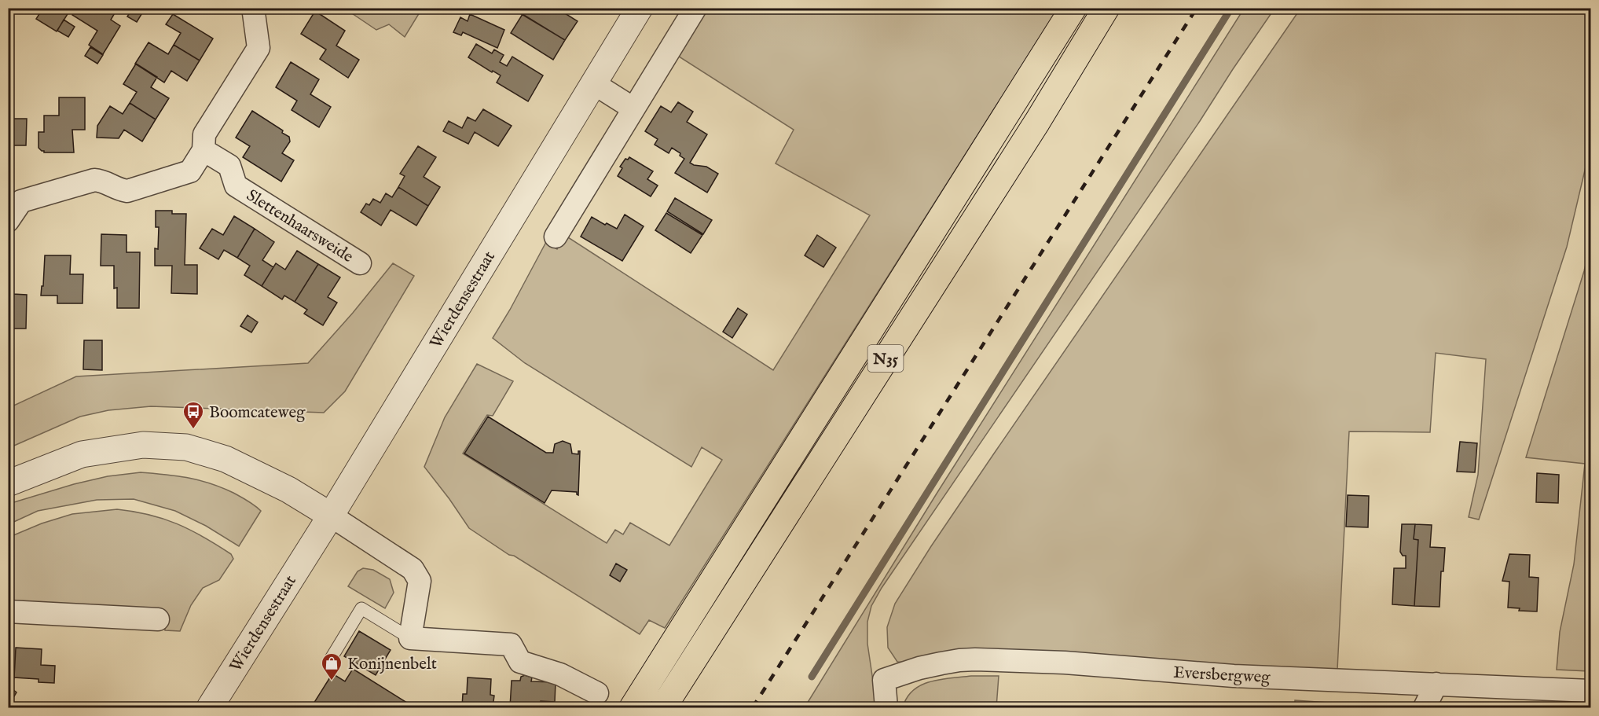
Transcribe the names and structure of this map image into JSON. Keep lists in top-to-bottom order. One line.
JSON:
{"streets":{"main road":["N35"],"street":["Slettenhaarsweide","Wierdensestraat","Eversbergweg"]},"places":{"bus stop":["Boomcateweg"],"shop":["Konijnenbelt"]}}
